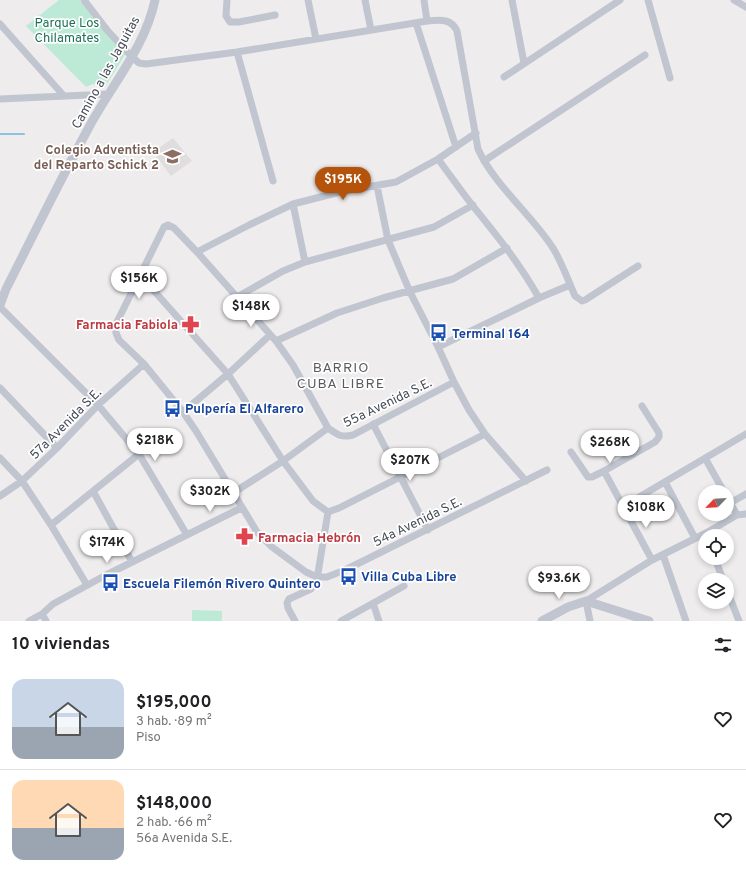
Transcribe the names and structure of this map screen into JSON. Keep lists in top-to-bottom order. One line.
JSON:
{"streets":{"street":["Camino a las Jaguitas","55a Avenida S.E.","57a Avenida S.E.","54a Avenida S.E."]},"districts":["BARRIO CUBA LIBRE"],"parks":["Parque Los Chilamates"],"places":{"school or university":["Colegio Adventista del Reparto Schick 2"],"pharmacy":["Farmacia Fabiola","Farmacia Hebrón"],"bus stop":["Terminal 164","Pulpería El Alfarero","Villa Cuba Libre","Escuela Filemón Rivero Quintero"]},"north":"bottom left","page":{"price":["$195K","$156K","$148K","$218K","$268K","$207K","$302K","$108K","$174K","$93.6K"],"heading":"10 viviendas","list":[{"name":"$195,000","note":"3 hab. · 89 m² · Piso"},{"name":"$148,000","note":"2 hab. · 66 m² · 56a Avenida S.E."}]}}
